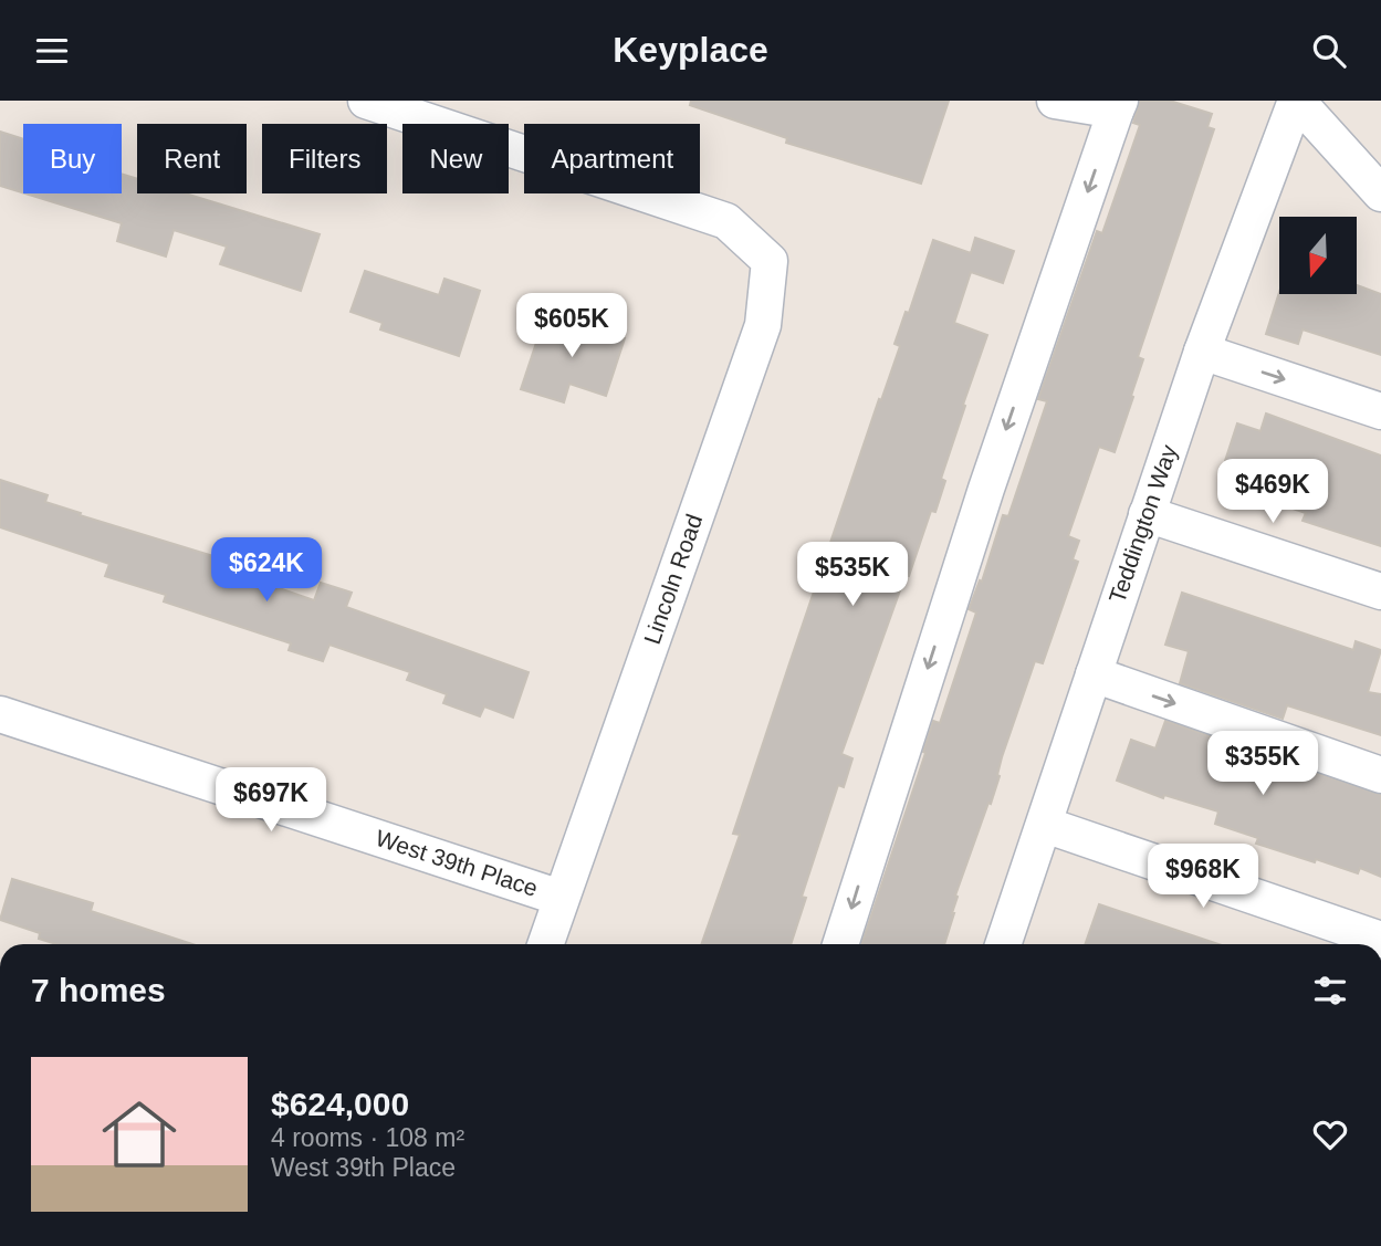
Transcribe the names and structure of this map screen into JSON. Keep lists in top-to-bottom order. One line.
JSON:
{"streets":{"street":["Teddington Way","Lincoln Road","West 39th Place"]},"crossings":[["Lincoln Road","West 39th Place"]],"north":"bottom","page":{"header":"Keyplace","chip":["Buy","Rent","Filters","New","Apartment"],"price":["$605K","$469K","$624K","$535K","$355K","$697K","$968K"],"heading":"7 homes","list":[{"name":"$624,000","note":"4 rooms · 108 m² · West 39th Place"}]}}
